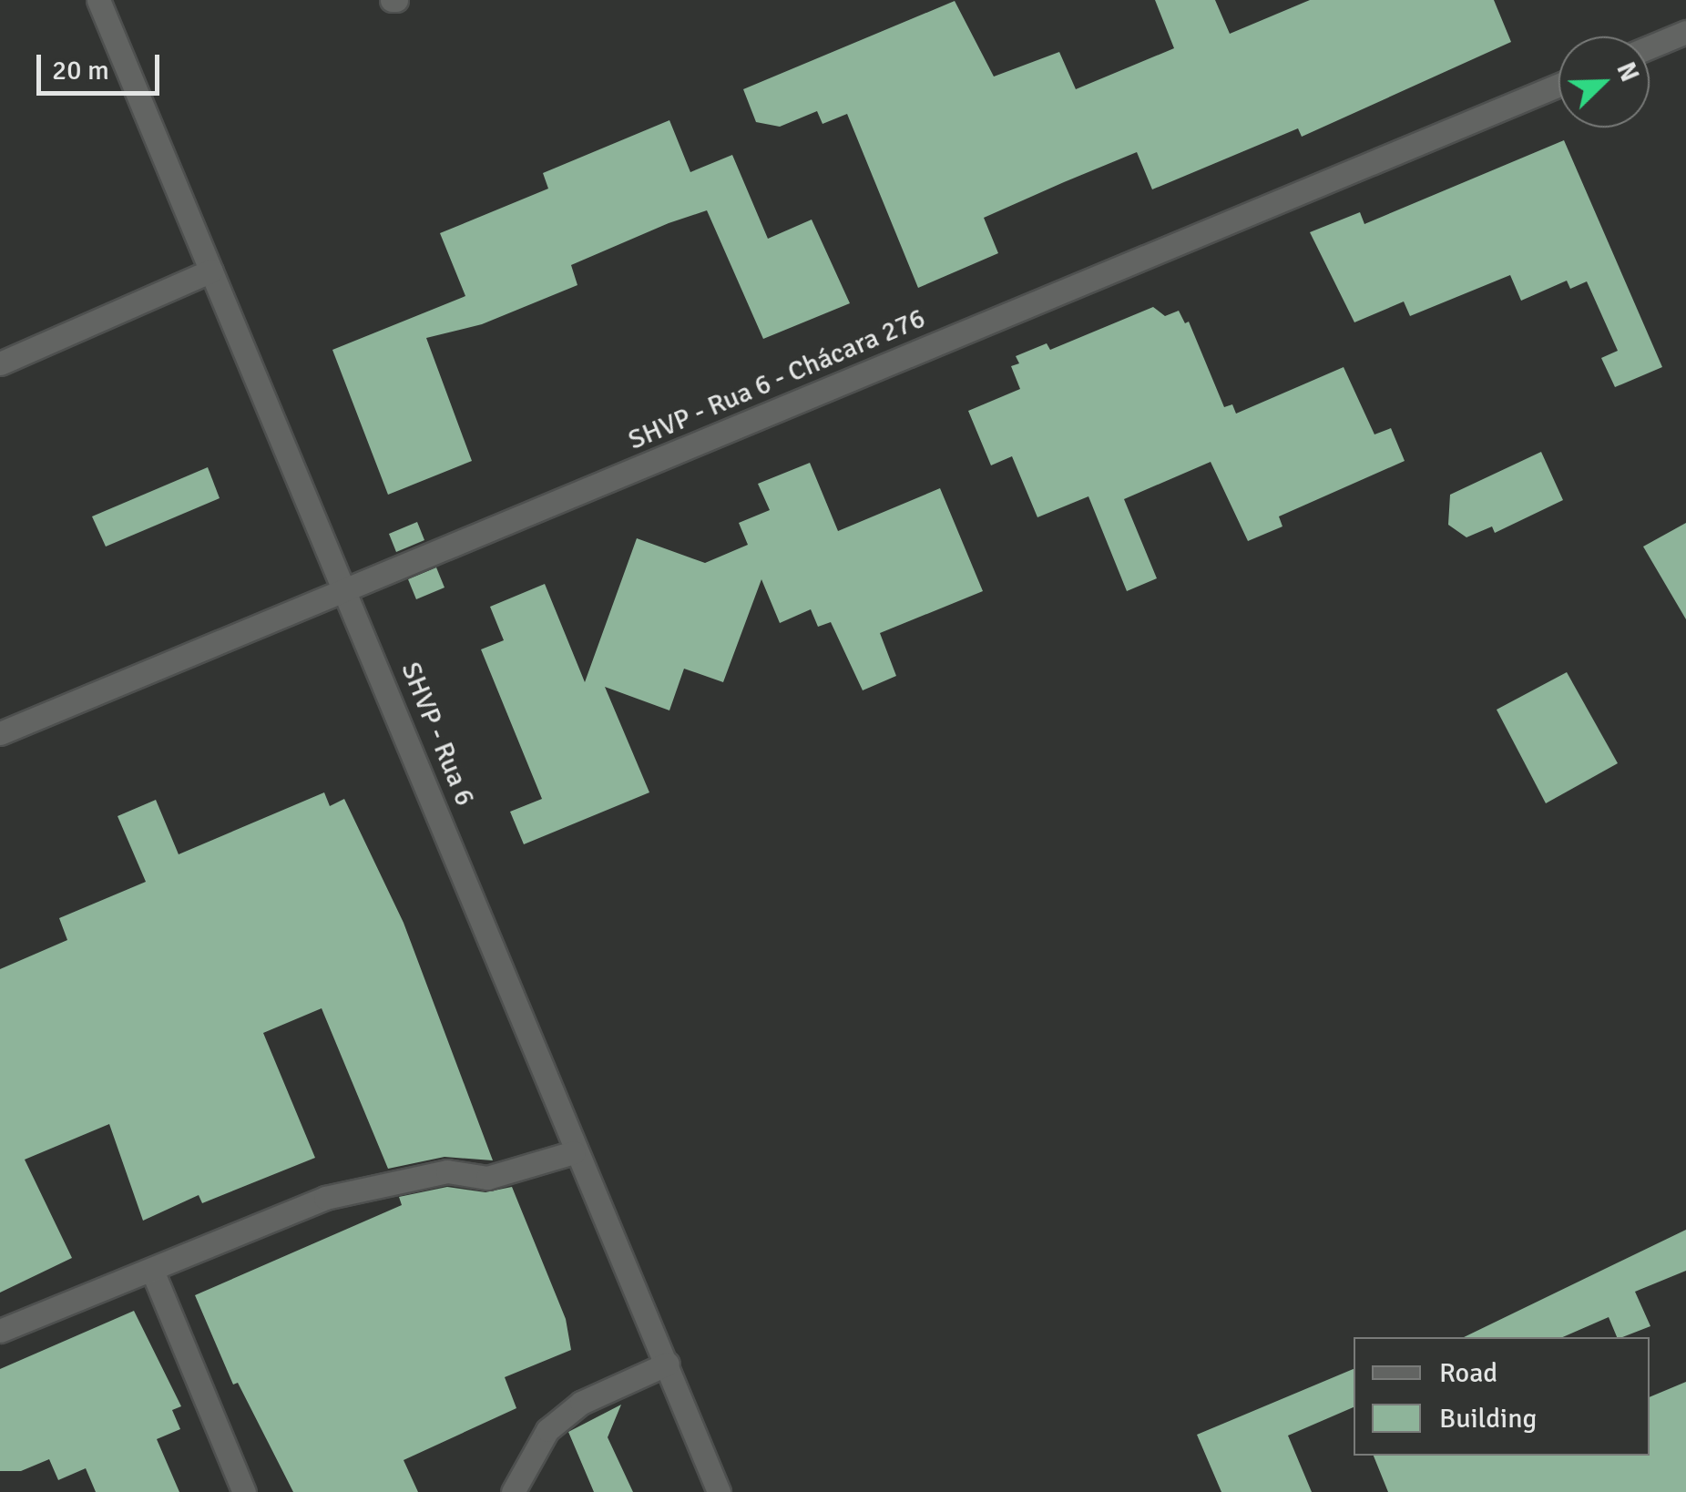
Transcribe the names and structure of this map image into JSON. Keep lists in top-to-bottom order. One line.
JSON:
{"streets":{"street":["SHVP - Rua 6 - Chácara 276","SHVP - Rua 6"]},"crossings":[["SHVP - Rua 6 - Chácara 276","SHVP - Rua 6"]],"legend":["Road","Building"],"scale_bar":"20 m","north":"top right"}
